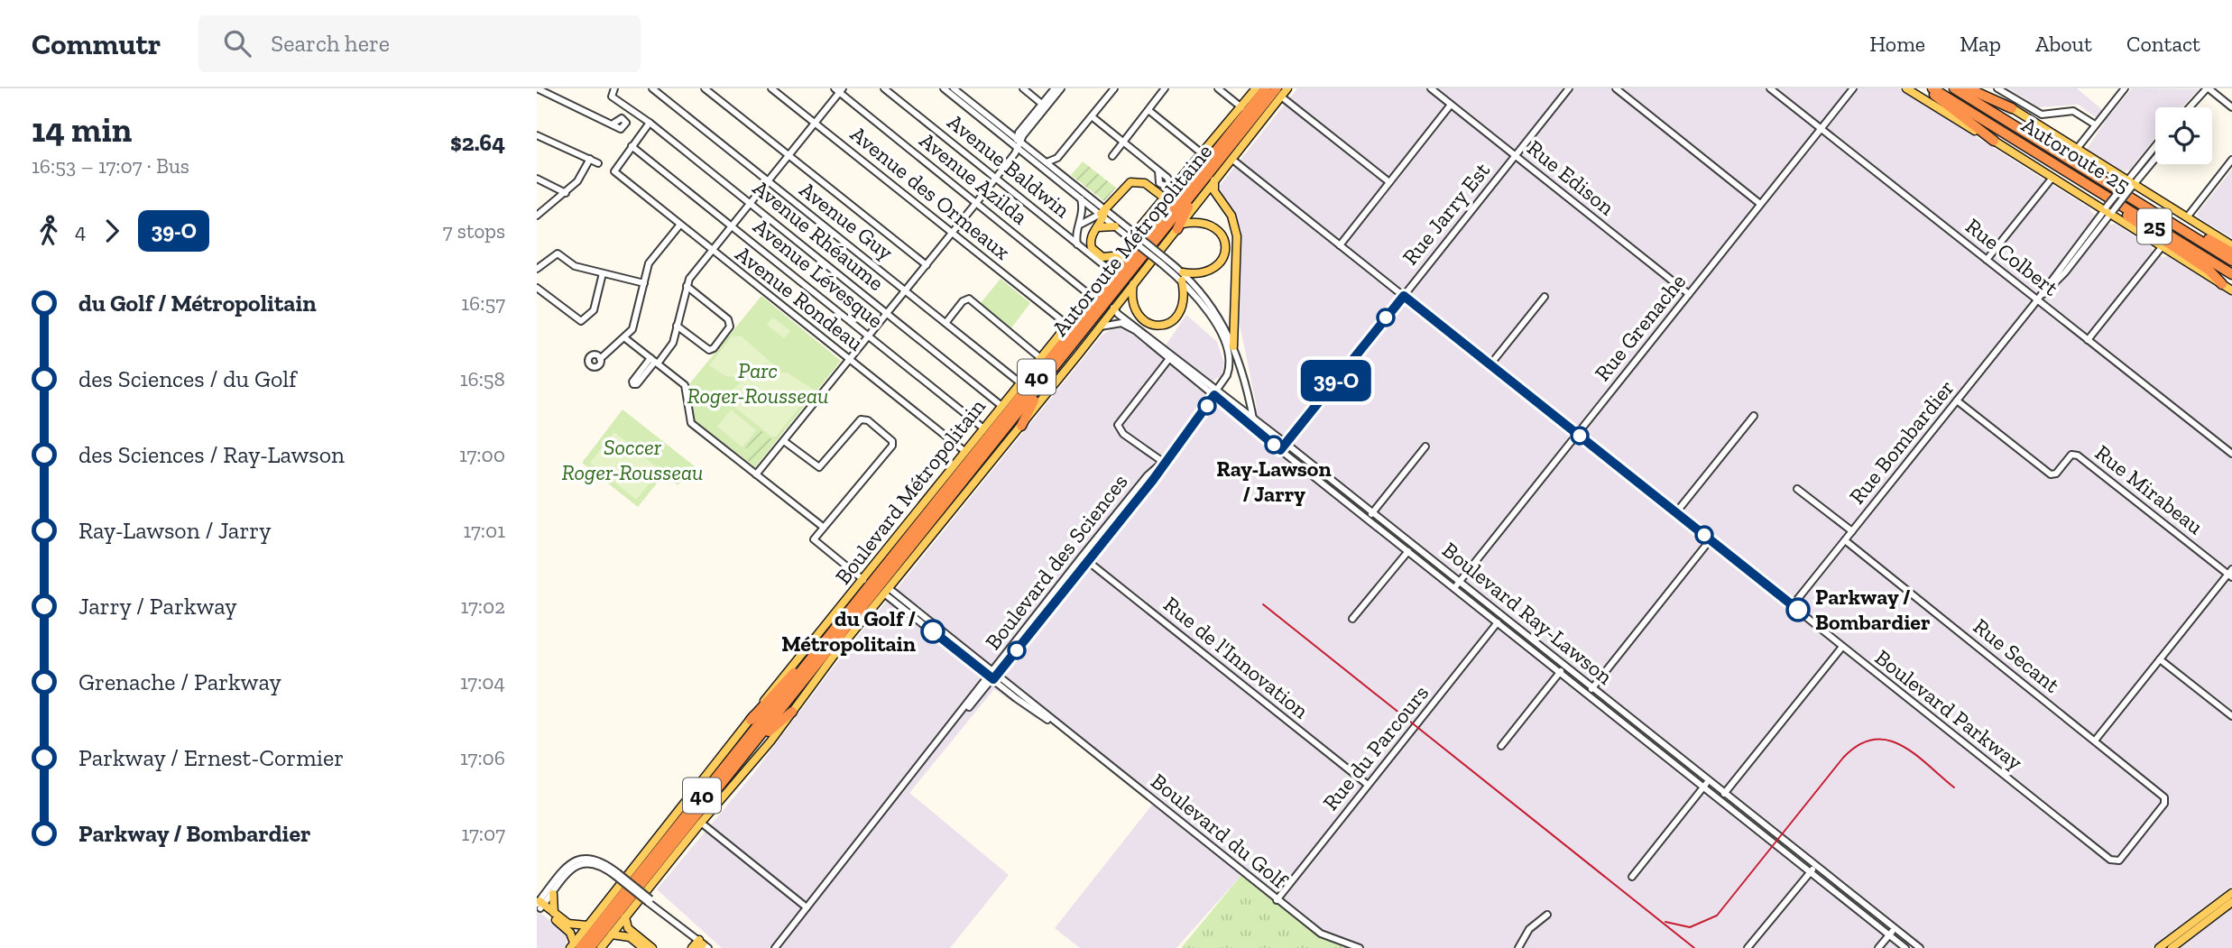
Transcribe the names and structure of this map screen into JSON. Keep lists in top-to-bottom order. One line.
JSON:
{"streets":{"highway":["Autoroute 25","25","Autoroute Métropolitaine","40"],"main road":["Boulevard Métropolitain"],"street":["Avenue Baldwin","Rue Edison","Avenue Azilda","Avenue des Ormeaux","Rue Jarry Est","Avenue Guy","Avenue Rhéaume","Rue Colbert","Avenue Lévesque","Avenue Rondeau","Rue Grenache","Rue Bombardier","Rue Mirabeau","Boulevard des Sciences","Boulevard Ray-Lawson","Rue Secant","Rue de l'Innovation","Boulevard Parkway","Rue du Parcours","Boulevard du Golf"]},"crossings":[["Avenue Baldwin","Boulevard Métropolitain"],["Rue Edison","Rue Jarry Est"],["Rue Edison","Rue Grenache"],["Avenue Azilda","Boulevard Métropolitain"],["Avenue des Ormeaux","Boulevard Métropolitain"],["Rue Jarry Est","Boulevard Ray-Lawson"],["Rue Jarry Est","Boulevard Parkway"],["Avenue Guy","Boulevard Métropolitain"],["Avenue Rhéaume","Boulevard Métropolitain"],["Autoroute Métropolitaine","Boulevard Métropolitain"],["Rue Colbert","Rue Grenache"],["Rue Colbert","Rue Bombardier"],["Avenue Lévesque","Avenue Rondeau"],["Avenue Lévesque","Boulevard Métropolitain"],["Avenue Rondeau","Boulevard Métropolitain"],["Rue Grenache","Boulevard Ray-Lawson"],["Rue Grenache","Boulevard Parkway"],["Rue Bombardier","Rue Mirabeau"],["Rue Bombardier","Rue Secant"],["Rue Bombardier","Boulevard Parkway"],["Boulevard Métropolitain","Boulevard Ray-Lawson"],["Boulevard Métropolitain","Boulevard Parkway"],["Boulevard Métropolitain","Boulevard du Golf"],["Boulevard des Sciences","Boulevard Ray-Lawson"],["Boulevard des Sciences","Rue de l'Innovation"],["Boulevard des Sciences","Boulevard du Golf"],["Boulevard Ray-Lawson","Rue du Parcours"],["Rue Secant","Boulevard Parkway"],["Rue de l'Innovation","Rue du Parcours"],["Rue du Parcours","Boulevard du Golf"]],"parks":["Parc Roger-Rousseau","Soccer Roger-Rousseau"],"places":["Ray-Lawson / Jarry","Parkway / Bombardier","du Golf / Métropolitain"],"lines":["bus line 39-O"],"page":{"header":"Commutr","search":"Search here","nav":["Home","Map","About","Contact"],"heading":["14 min","16:53 – 17:07 · Bus","$2.64"],"on_map":"39-O","legs":["4","39-O","7 stops"],"list":[{"name":"du Golf / Métropolitain","value":"16:57"},{"name":"des Sciences / du Golf","value":"16:58"},{"name":"des Sciences / Ray-Lawson","value":"17:00"},{"name":"Ray-Lawson / Jarry","value":"17:01"},{"name":"Jarry / Parkway","value":"17:02"},{"name":"Grenache / Parkway","value":"17:04"},{"name":"Parkway / Ernest-Cormier","value":"17:06"},{"name":"Parkway / Bombardier","value":"17:07"}]}}
